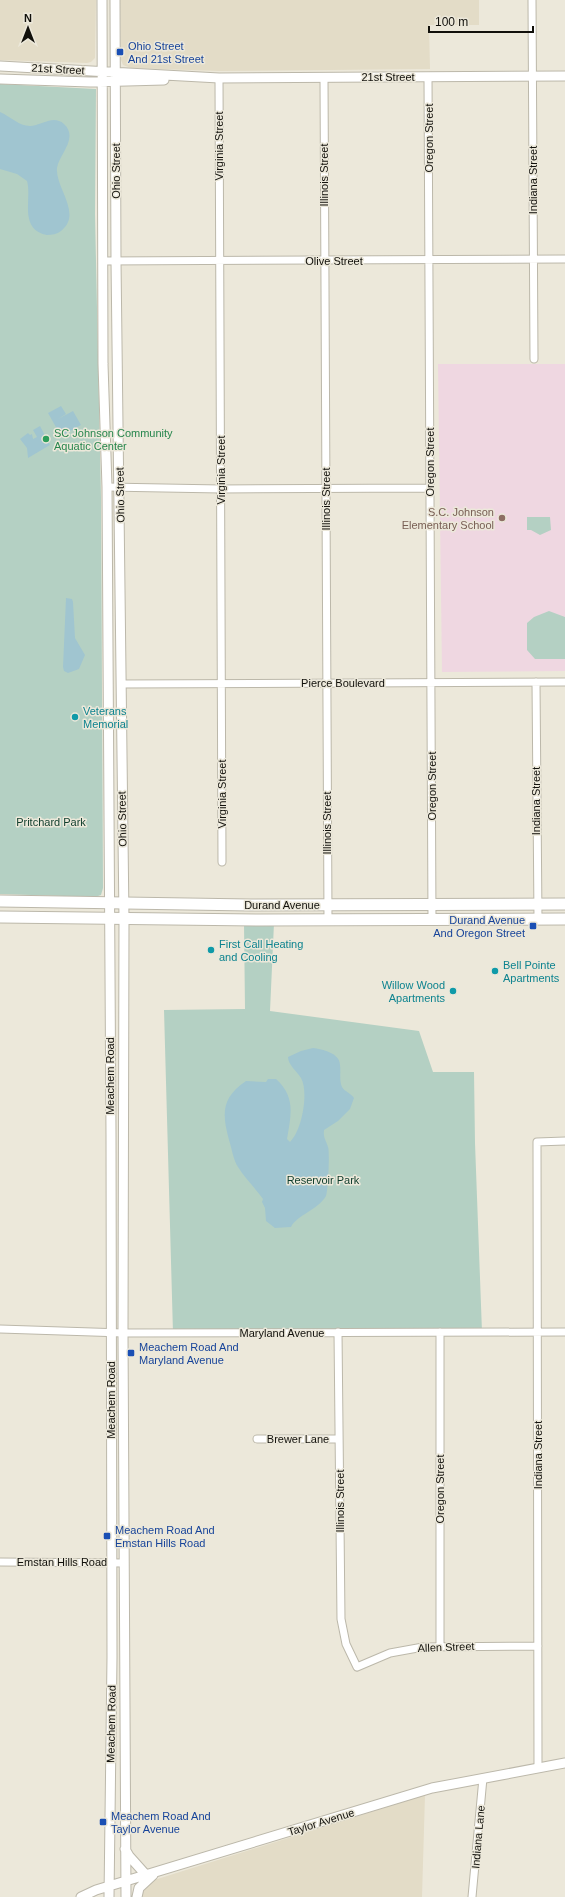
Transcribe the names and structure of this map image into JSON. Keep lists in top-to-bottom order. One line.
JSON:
{"streets":{"main road":["Durand Avenue"],"street":["21st Street","Oregon Street","Virginia Street","Ohio Street","Illinois Street","Indiana Street","Olive Street","Pierce Boulevard","Meachem Road","Maryland Avenue","Brewer Lane","Emstan Hills Road","Allen Street","Taylor Avenue","Indiana Lane"]},"crossings":[["21st Street","Oregon Street"],["21st Street","Virginia Street"],["21st Street","Ohio Street"],["21st Street","Illinois Street"],["21st Street","Indiana Street"],["Oregon Street","Olive Street"],["Oregon Street","Pierce Boulevard"],["Oregon Street","Durand Avenue"],["Oregon Street","Maryland Avenue"],["Oregon Street","Allen Street"],["Virginia Street","Olive Street"],["Virginia Street","Pierce Boulevard"],["Ohio Street","Olive Street"],["Ohio Street","Pierce Boulevard"],["Ohio Street","Durand Avenue"],["Ohio Street","Meachem Road"],["Illinois Street","Olive Street"],["Illinois Street","Pierce Boulevard"],["Illinois Street","Durand Avenue"],["Illinois Street","Maryland Avenue"],["Illinois Street","Brewer Lane"],["Illinois Street","Allen Street"],["Indiana Street","Olive Street"],["Indiana Street","Pierce Boulevard"],["Indiana Street","Durand Avenue"],["Indiana Street","Maryland Avenue"],["Indiana Street","Allen Street"],["Indiana Street","Taylor Avenue"],["Durand Avenue","Meachem Road"],["Meachem Road","Maryland Avenue"],["Meachem Road","Emstan Hills Road"],["Meachem Road","Taylor Avenue"],["Taylor Avenue","Indiana Lane"]],"parks":["Pritchard Park","Reservoir Park"],"places":{"transit":["Ohio Street And 21st Street","Durand Avenue And Oregon Street","Meachem Road And Maryland Avenue","Meachem Road And Emstan Hills Road","Meachem Road And Taylor Avenue"],"other":["SC Johnson Community Aquatic Center","S.C. Johnson Elementary School","Veterans Memorial","First Call Heating and Cooling","Bell Pointe Apartments","Willow Wood Apartments"]},"scale_bar":"100 m","north":"top"}
